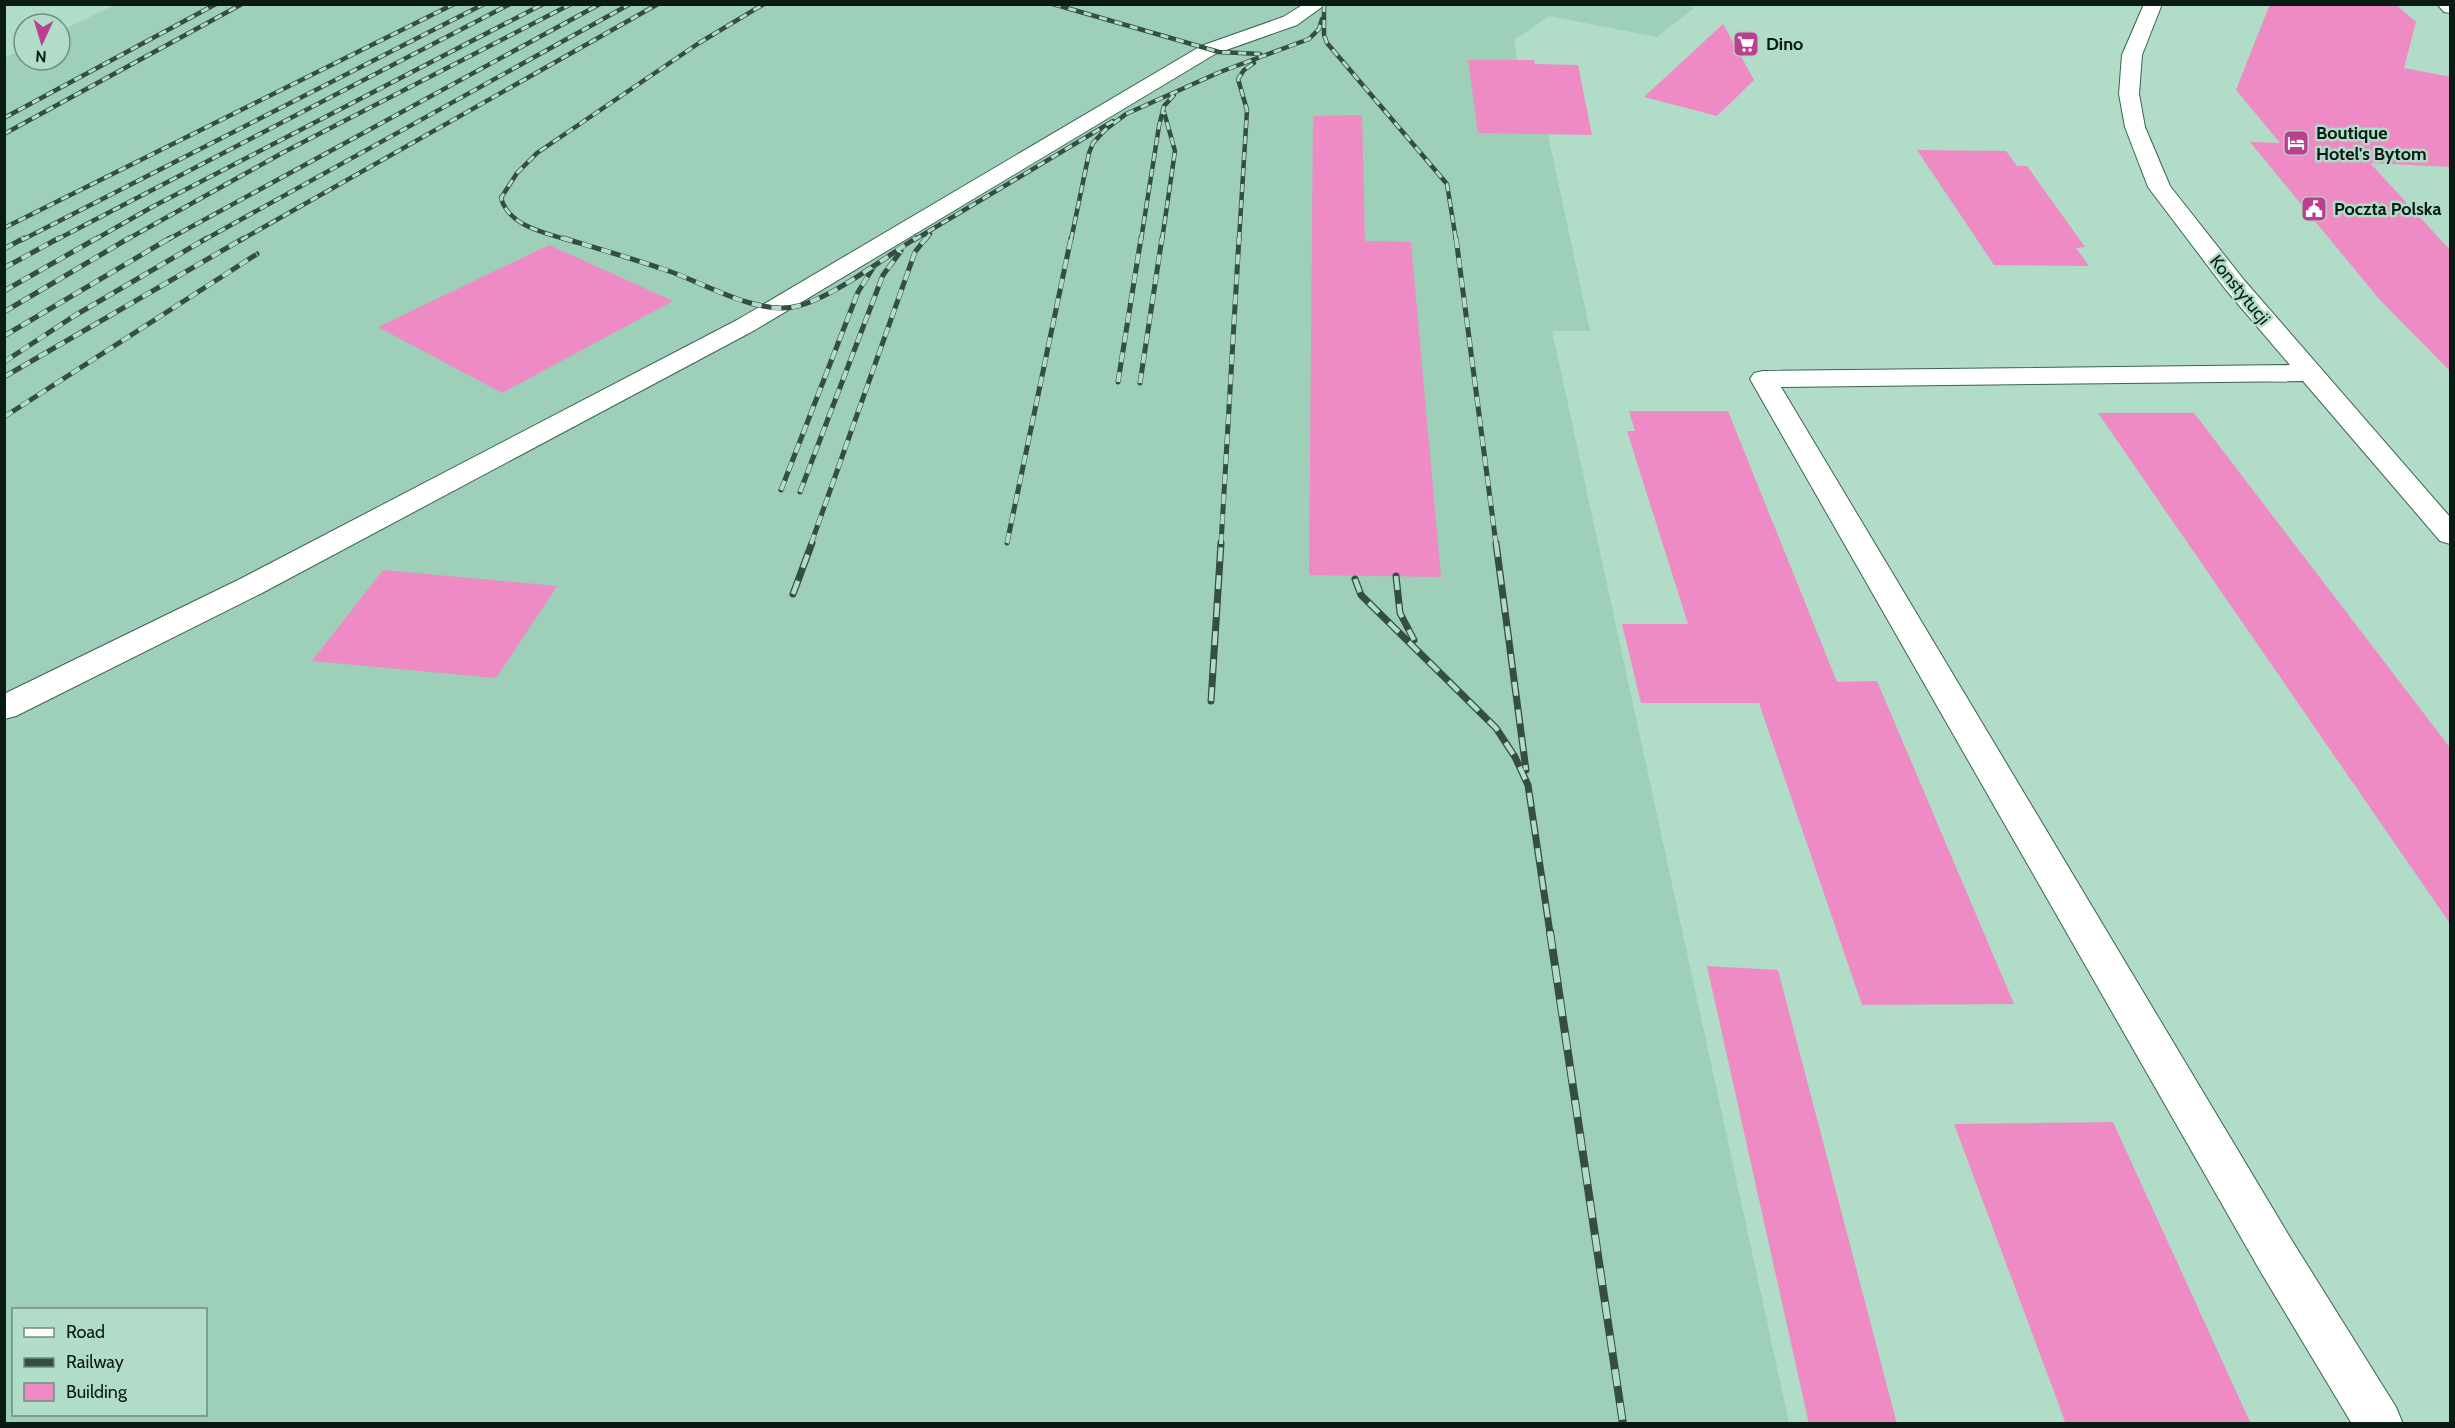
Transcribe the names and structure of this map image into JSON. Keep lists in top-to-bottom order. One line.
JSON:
{"streets":{"street":["Konstytucji"]},"places":{"supermarket":["Dino"],"hotel":["Boutique Hotel's Bytom"],"public building":["Poczta Polska"]},"legend":["Road","Railway","Building"],"north":"bottom"}
